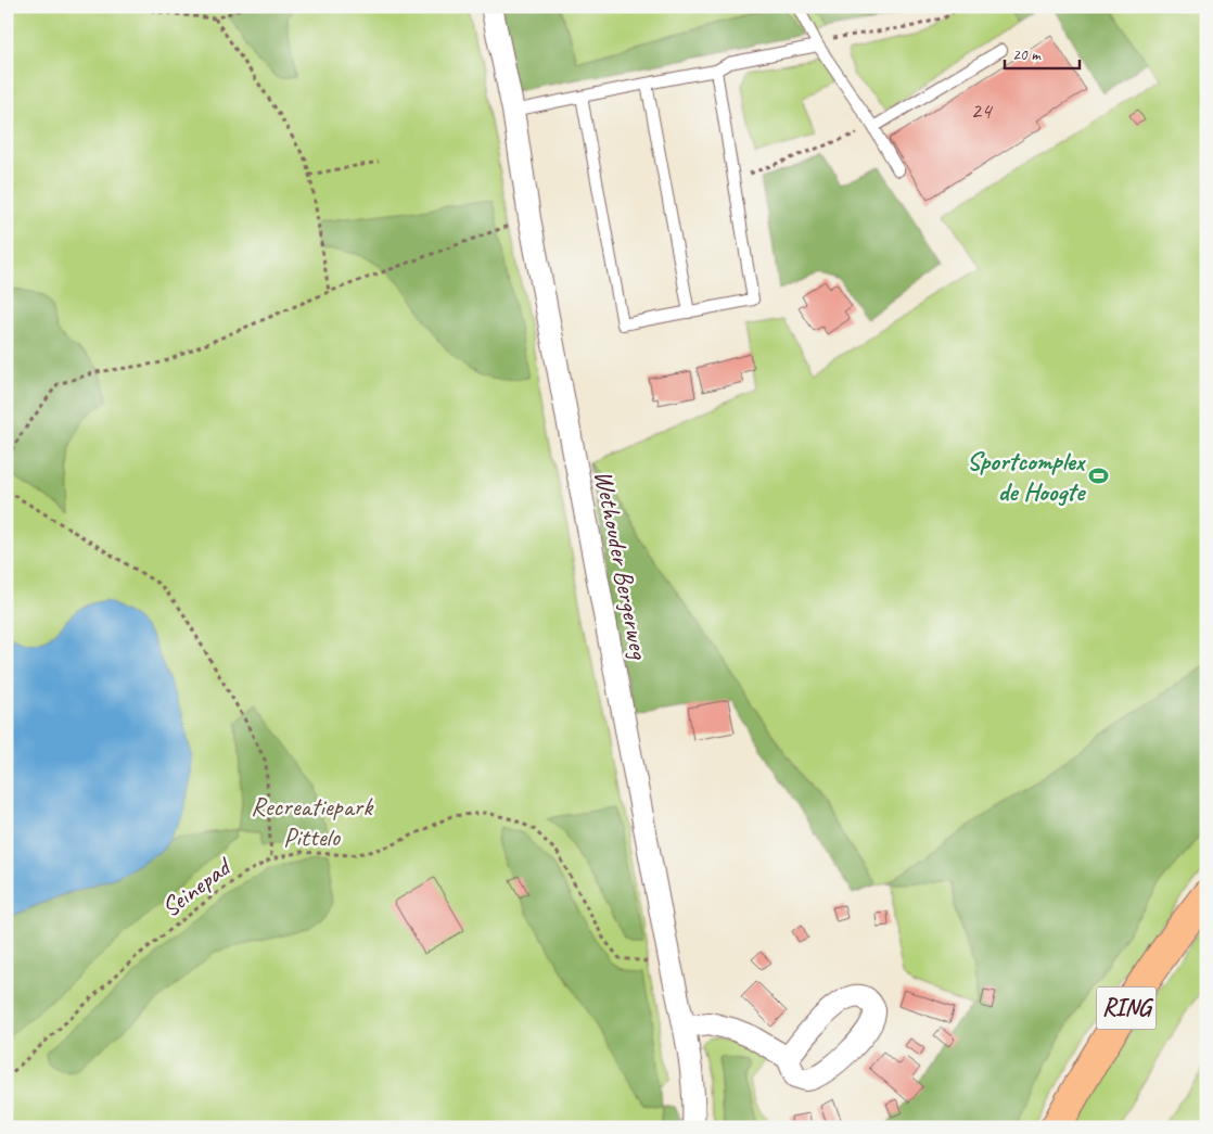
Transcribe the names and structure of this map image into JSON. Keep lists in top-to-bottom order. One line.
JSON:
{"streets":{"main road":["RING"],"street":["Wethouder Bergerweg"],"path":["Seinepad"]},"crossings":[["Wethouder Bergerweg","Seinepad"]],"parks":["Recreatiepark Pittelo"],"places":{"sports":["Sportcomplex de Hoogte"]},"house_numbers":["24"],"scale_bar":"20 m"}
